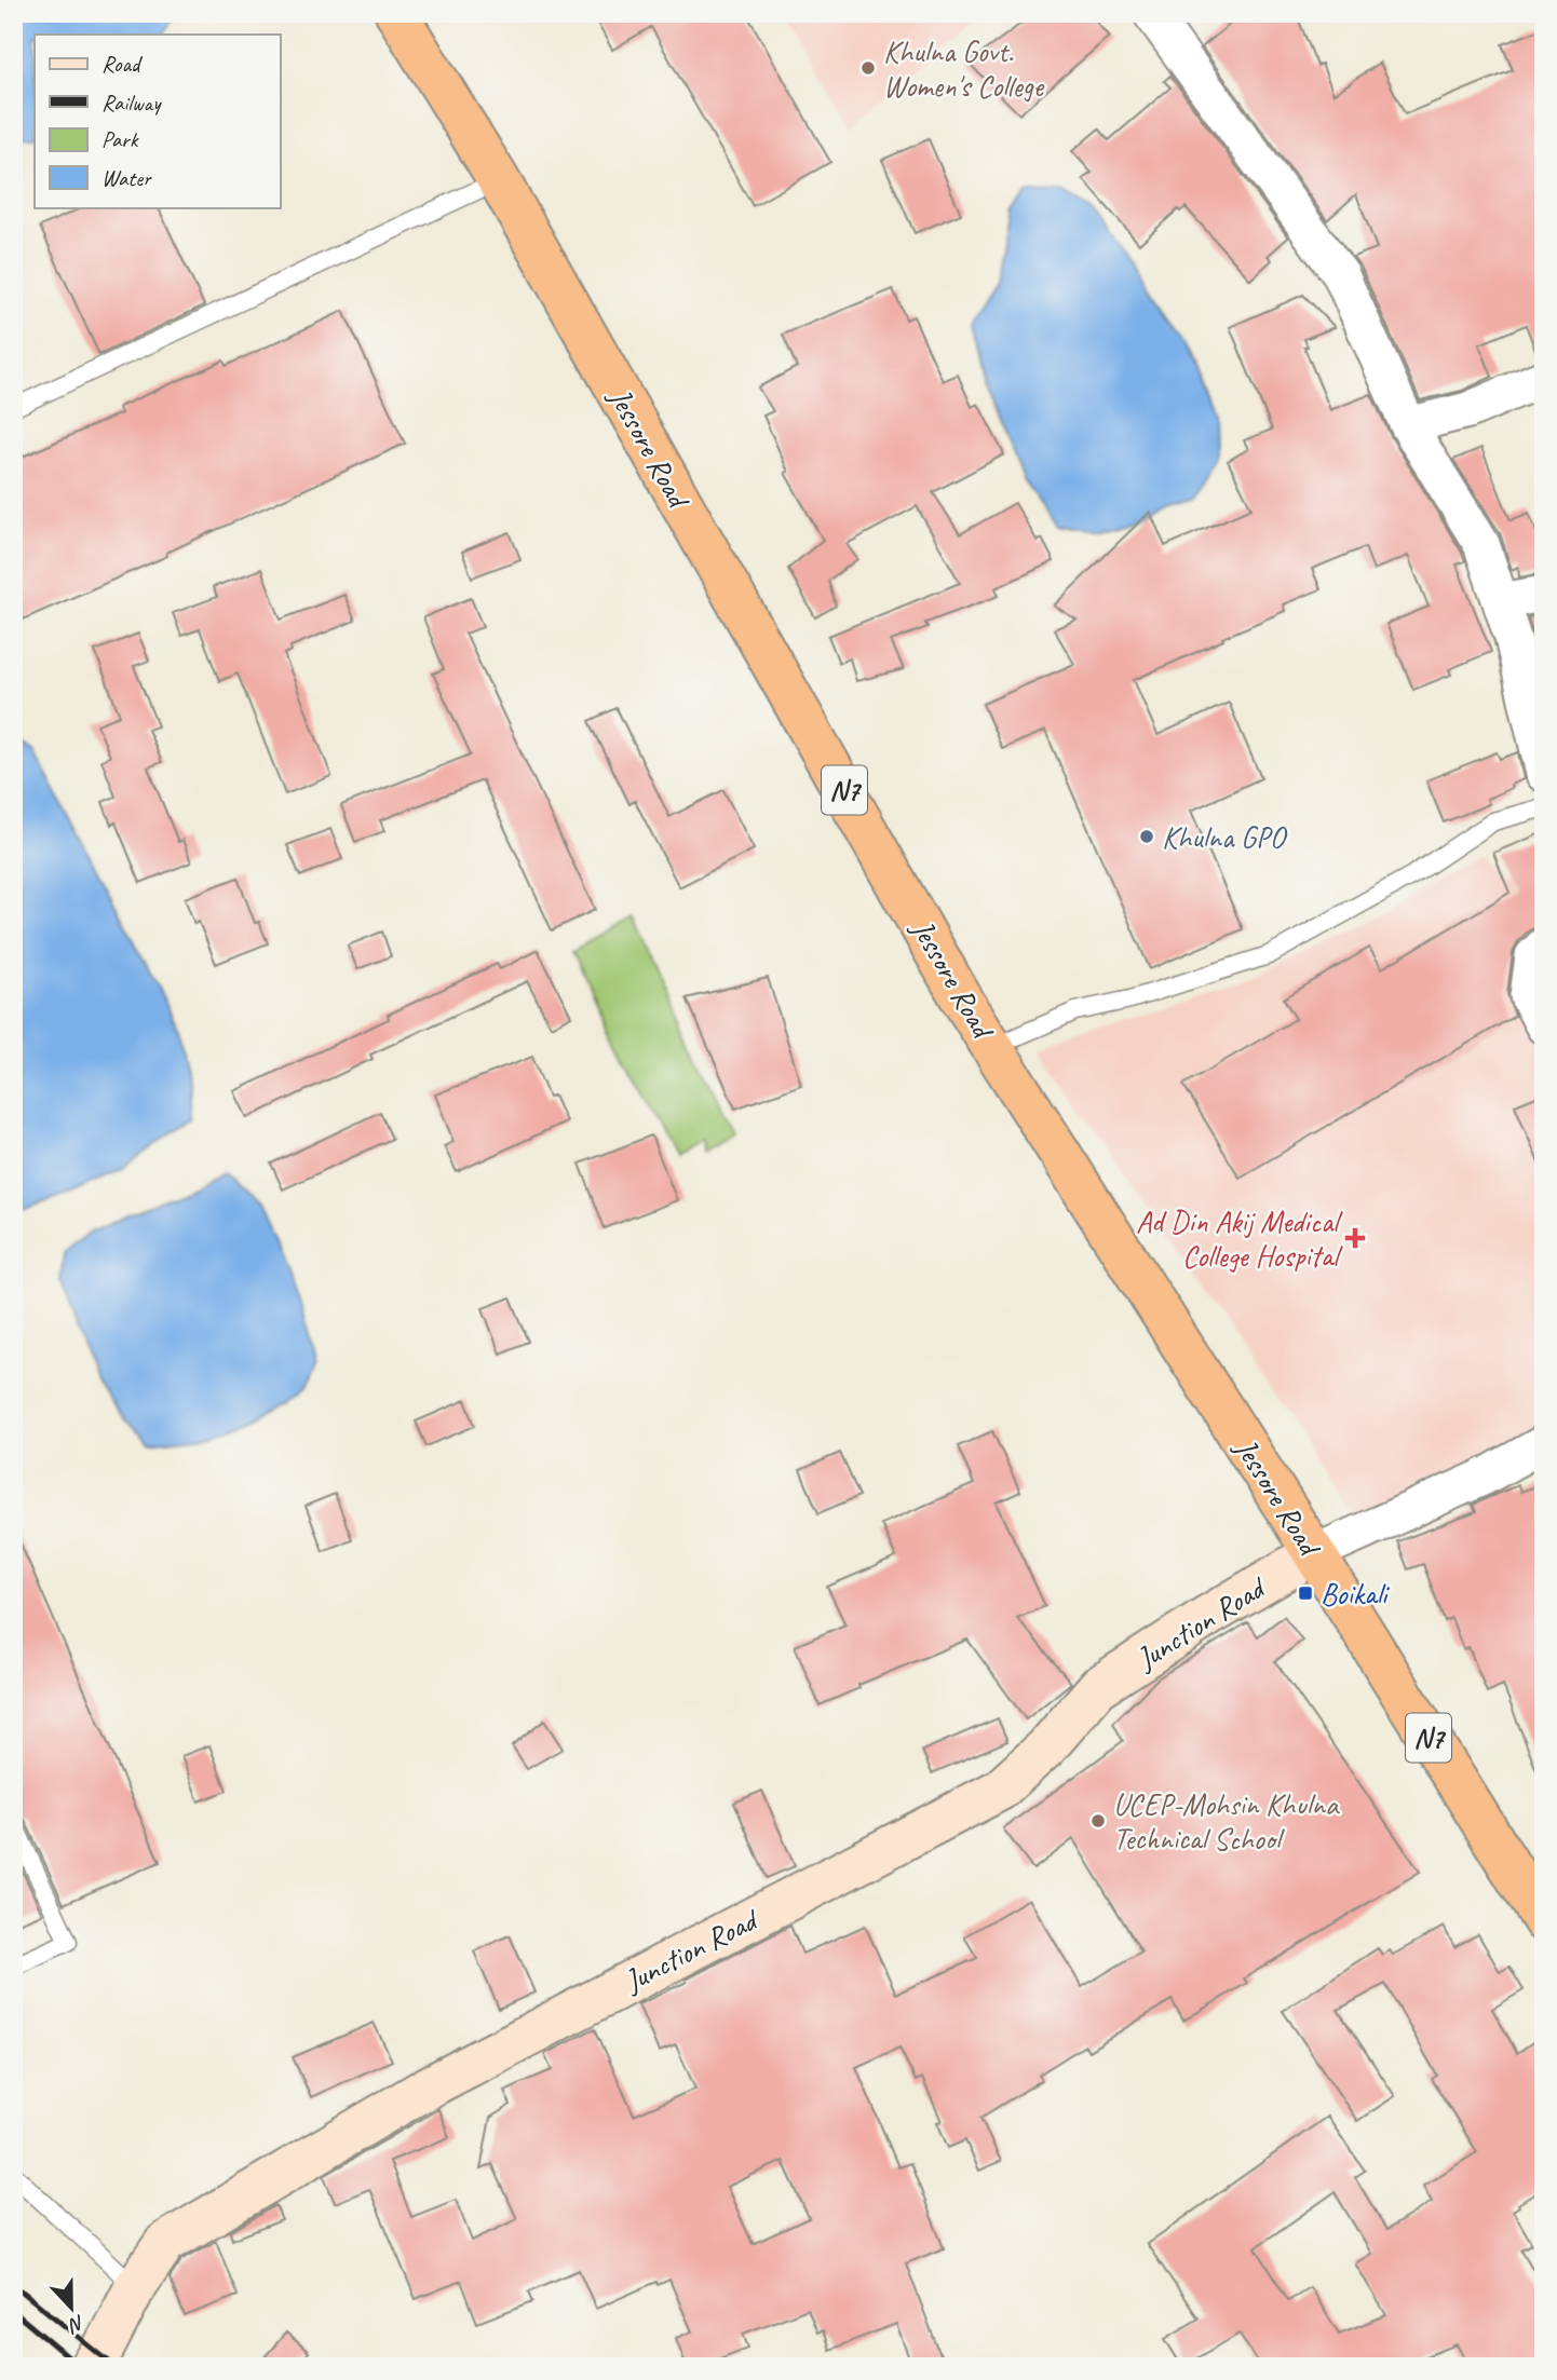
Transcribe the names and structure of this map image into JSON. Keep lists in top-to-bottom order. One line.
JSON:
{"streets":{"highway":["Jessore Road","N7"],"main road":["Junction Road"]},"crossings":[["Jessore Road","Junction Road"]],"places":{"other":["Khulna Govt. Women's College","Khulna GPO","UCEP-Mohsin Khulna Technical School"],"health":["Ad Din Akij Medical College Hospital"],"transit":["Boikali"]},"legend":["Road","Railway","Park","Water"],"north":"bottom"}
